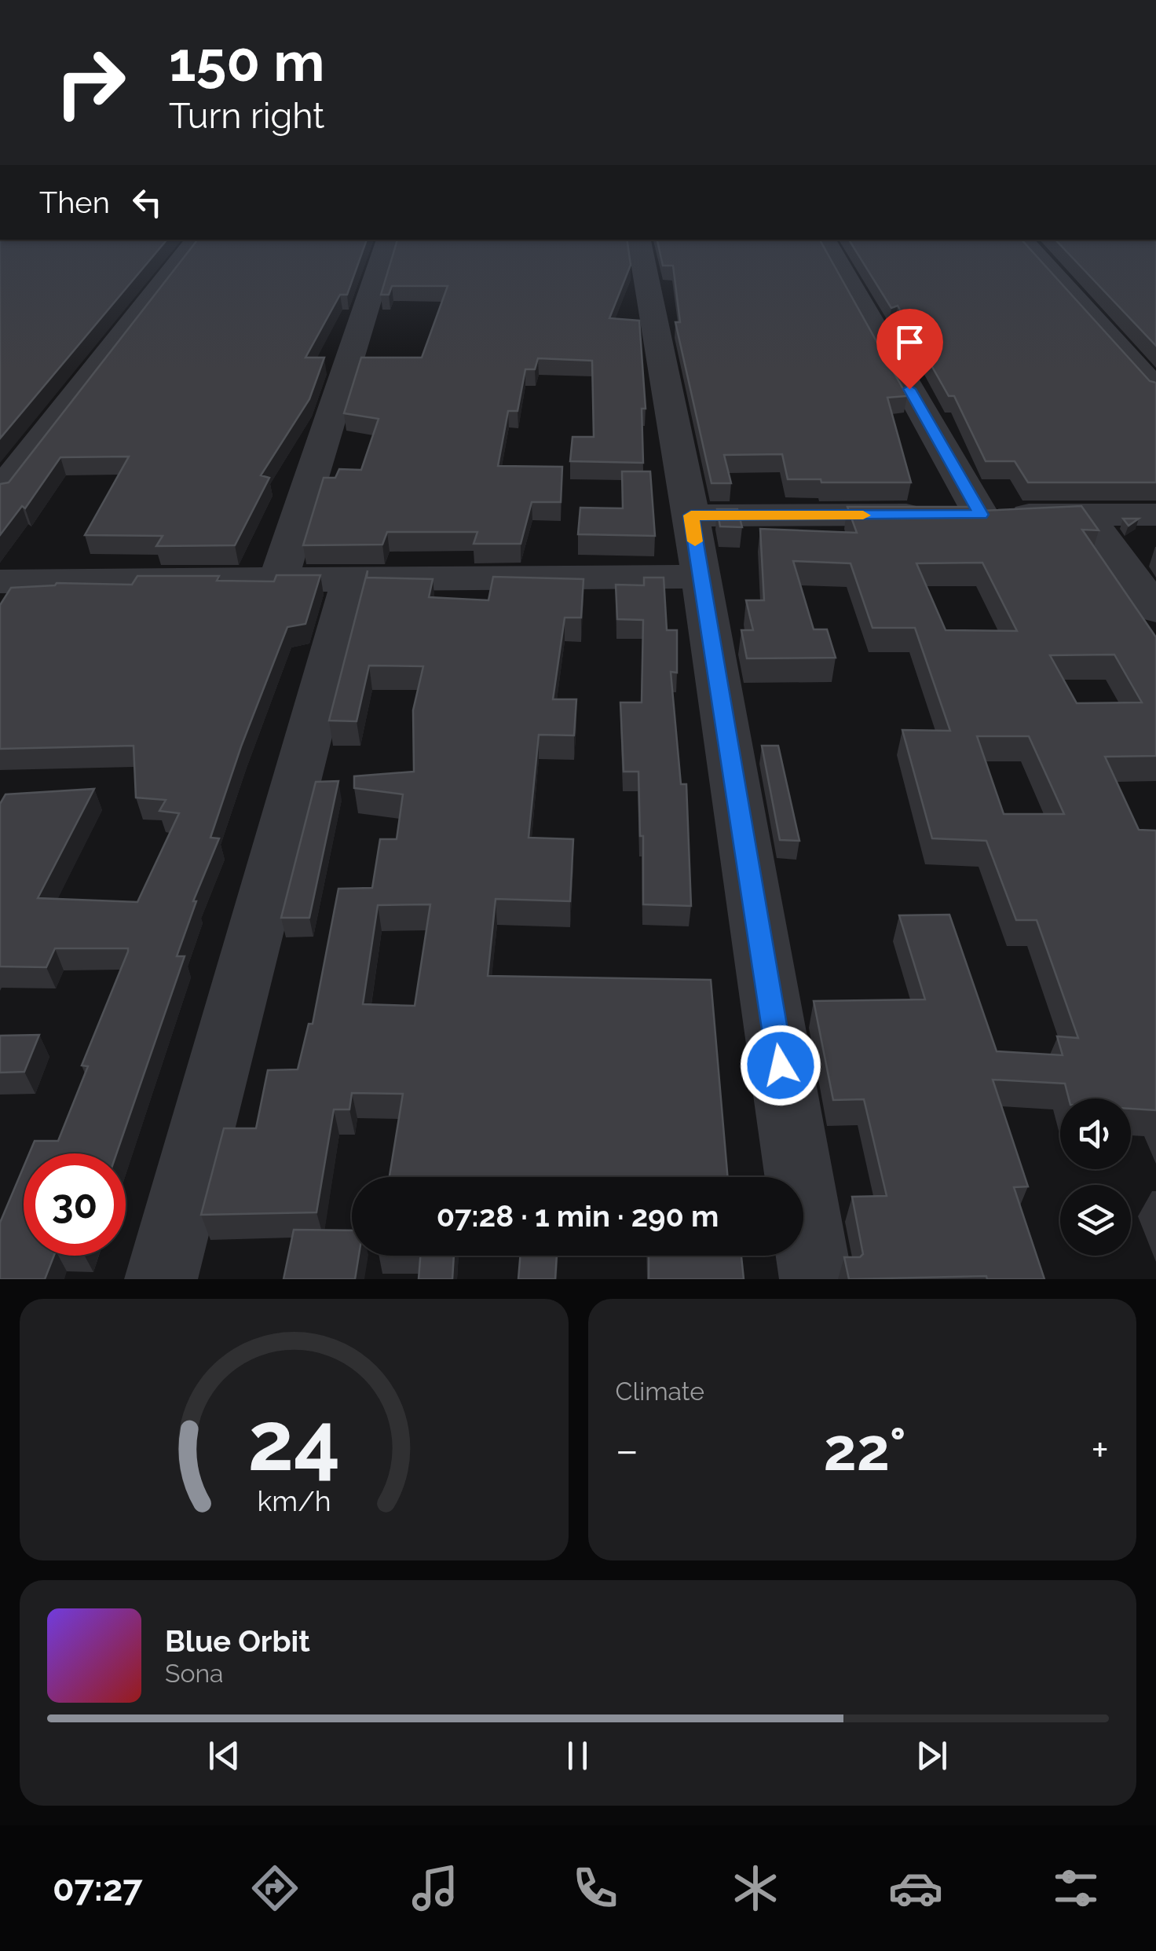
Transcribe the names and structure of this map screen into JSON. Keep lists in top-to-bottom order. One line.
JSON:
{"page":{"turn":["150 m","Turn right"],"then":"Then","limit":"30","trip":"07:28 · 1 min · 290 m","tile":"Climate","heat":["−","22°","+"],"song":["Blue Orbit","Sona"],"tabs":"07:27","gauge":["24","km/h"]}}
